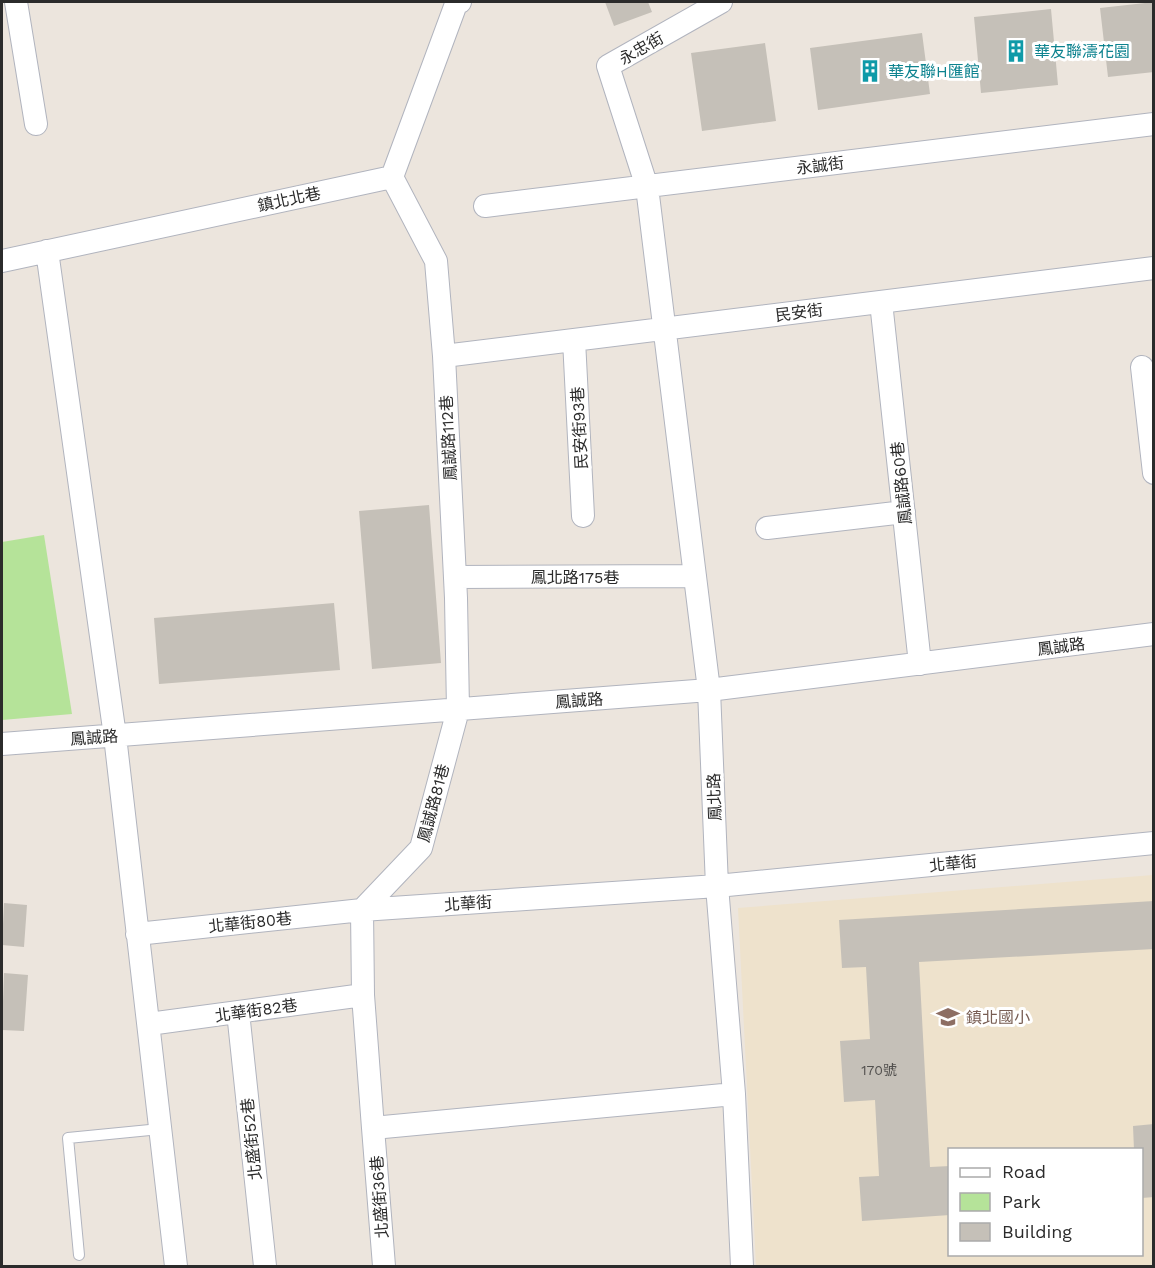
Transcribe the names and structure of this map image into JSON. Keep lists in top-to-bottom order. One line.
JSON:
{"streets":{"street":["永忠街","永誠街","鎮北北巷","民安街","民安街93巷","鳳誠路112巷","鳳誠路60巷","鳳北路175巷","鳳誠路","鳳北路","鳳誠路81巷","北華街","北華街80巷","北華街82巷","北盛街52巷","北盛街36巷"]},"crossings":[["永忠街","永誠街"],["永忠街","鳳北路"],["永誠街","鳳北路"],["鎮北北巷","鳳誠路112巷"],["民安街","民安街93巷"],["民安街","鳳誠路112巷"],["民安街","鳳誠路60巷"],["民安街","鳳北路"],["鳳誠路112巷","鳳北路175巷"],["鳳誠路112巷","鳳誠路"],["鳳誠路112巷","鳳誠路81巷"],["鳳誠路60巷","鳳誠路"],["鳳北路175巷","鳳北路"],["鳳誠路","鳳北路"],["鳳誠路","鳳誠路81巷"],["鳳北路","北華街"],["鳳誠路81巷","北華街"],["鳳誠路81巷","北華街80巷"],["北華街","北華街80巷"],["北華街82巷","北盛街52巷"]],"places":{"building":["華友聯濤花園","華友聯H匯館"],"school or university":["鎮北國小"]},"house_numbers":["170號"],"legend":["Road","Park","Building"]}
